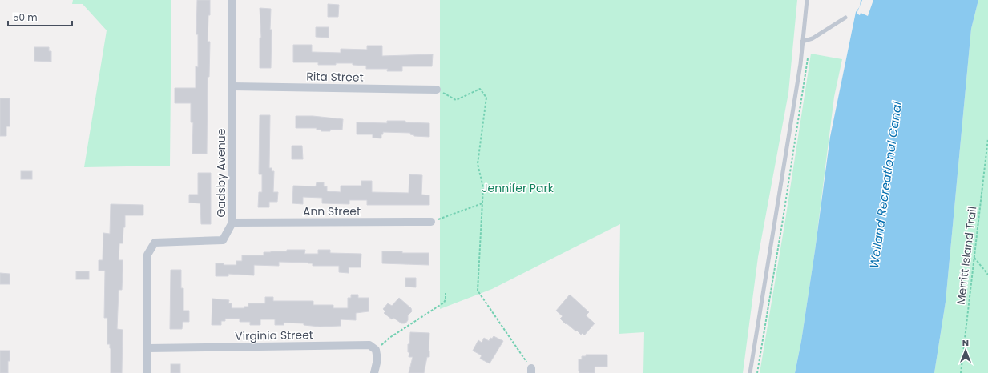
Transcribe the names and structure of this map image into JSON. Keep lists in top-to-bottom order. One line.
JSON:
{"streets":{"street":["Rita Street","Gadsby Avenue","Ann Street","Virginia Street"],"path":["Merritt Island Trail"]},"crossings":[["Rita Street","Gadsby Avenue"],["Gadsby Avenue","Ann Street"],["Gadsby Avenue","Virginia Street"]],"water":["Welland Recreational Canal"],"parks":["Jennifer Park"],"scale_bar":"50 m","north":"top"}
